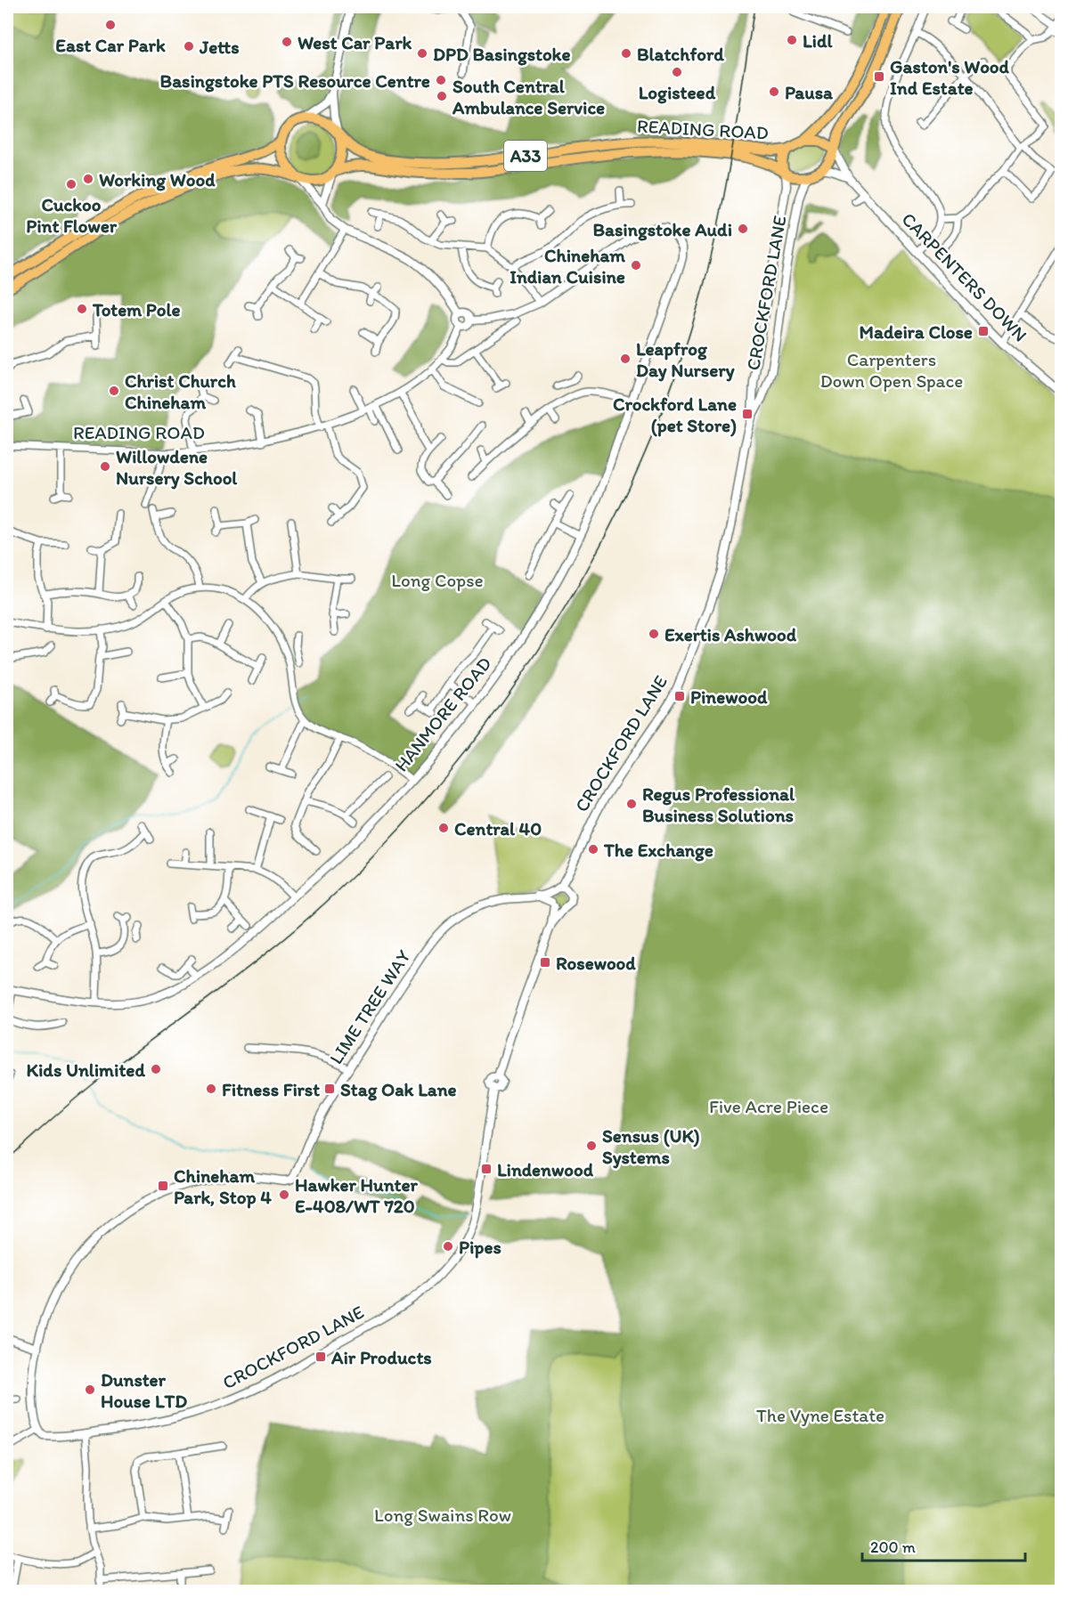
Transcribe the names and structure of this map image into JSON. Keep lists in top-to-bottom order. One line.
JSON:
{"streets":{"highway":["READING ROAD","A33"],"street":["CARPENTERS DOWN","CROCKFORD LANE","HANMORE ROAD","LIME TREE WAY"]},"crossings":[["READING ROAD","A33"],["READING ROAD","CARPENTERS DOWN"],["READING ROAD","CROCKFORD LANE"],["A33","CARPENTERS DOWN"],["A33","CROCKFORD LANE"],["CARPENTERS DOWN","CROCKFORD LANE"],["CROCKFORD LANE","LIME TREE WAY"]],"parks":["Carpenters Down Open Space","Long Copse","Five Acre Piece","The Vyne Estate","Long Swains Row"],"places":{"other":["East Car Park","Lidl","West Car Park","Jetts","DPD Basingstoke","Blatchford","Logisteed","Basingstoke PTS Resource Centre","Pausa","South Central Ambulance Service","Working Wood","Cuckoo Pint Flower","Basingstoke Audi","Chineham Indian Cuisine","Totem Pole","Leapfrog Day Nursery","Christ Church Chineham","Willowdene Nursery School","Exertis Ashwood","Regus Professional Business Solutions","Central 40","The Exchange","Kids Unlimited","Fitness First","Sensus (UK) Systems","Hawker Hunter E-408/WT 720","Pipes","Dunster House LTD"],"transit":["Gaston's Wood Ind Estate","Madeira Close","Crockford Lane (pet Store)","Pinewood","Rosewood","Stag Oak Lane","Lindenwood","Chineham Park, Stop 4","Air Products"]},"scale_bar":"200 m"}
